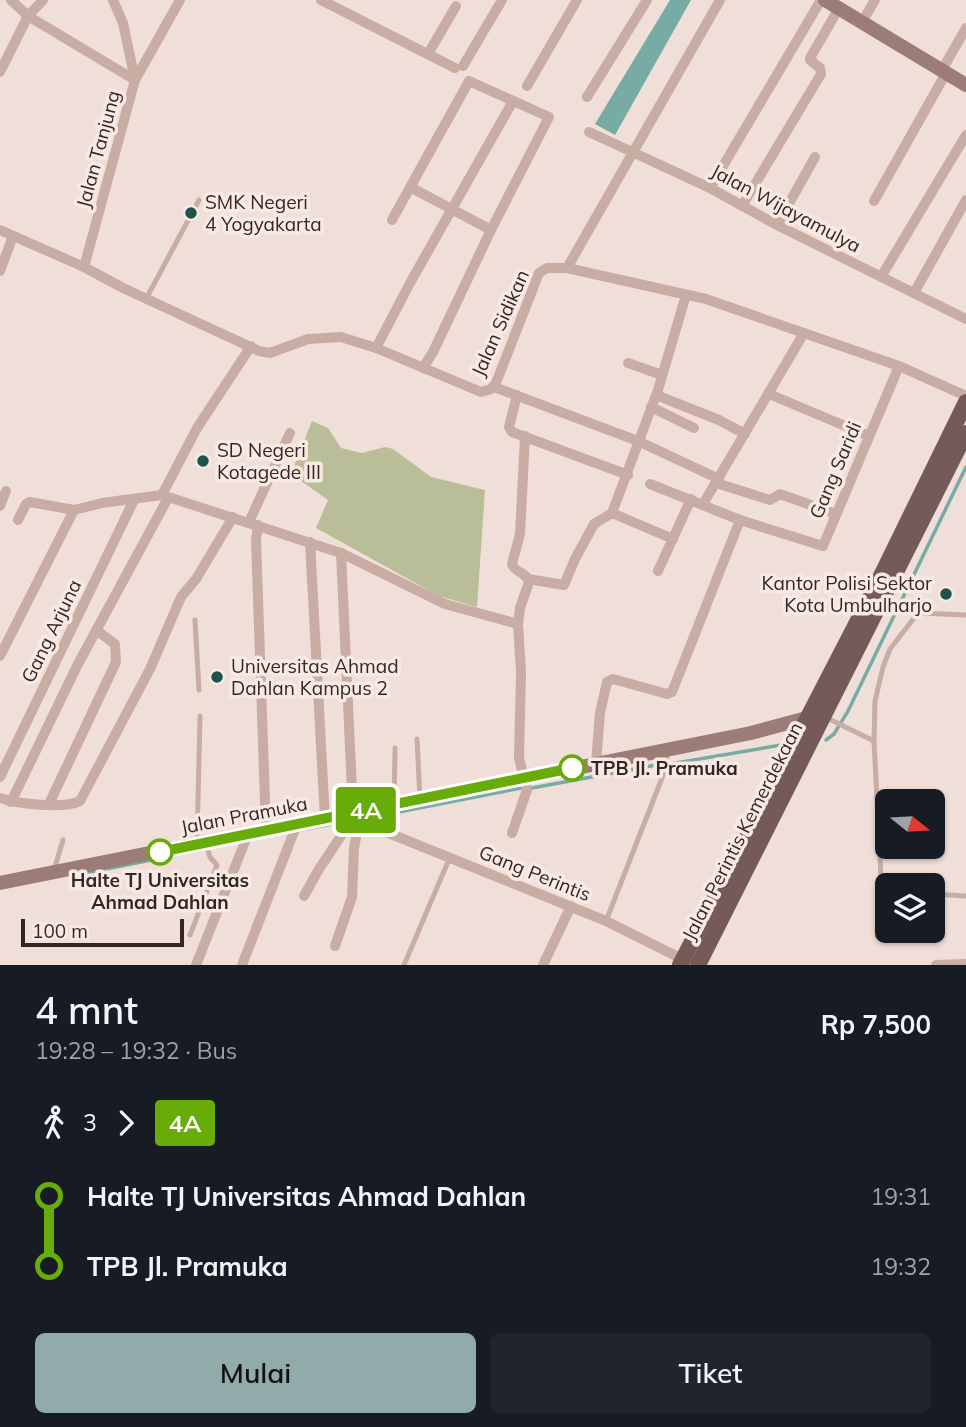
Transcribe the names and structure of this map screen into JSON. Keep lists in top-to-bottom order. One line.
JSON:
{"streets":{"main road":["Jalan Pramuka","Jalan Perintis Kemerdekaan"],"street":["Jalan Tanjung","Jalan Wijayamulya","Jalan Sidikan","Gang Saridi","Gang Arjuna","Gang Perintis"]},"crossings":[["Jalan Tanjung","Jalan Sidikan"],["Jalan Pramuka","Jalan Perintis Kemerdekaan"],["Jalan Pramuka","Gang Perintis"],["Jalan Perintis Kemerdekaan","Gang Perintis"]],"places":["SMK Negeri 4 Yogyakarta","SD Negeri Kotagede III","Kantor Polisi Sektor Kota Umbulharjo","Universitas Ahmad Dahlan Kampus 2","TPB Jl. Pramuka","Halte TJ Universitas Ahmad Dahlan"],"lines":["bus line 4A"],"scale_bar":"100 m","north":"right","page":{"on_map":"4A","scale":"100 m","heading":["4 mnt","19:28 – 19:32 · Bus","Rp 7,500"],"legs":["3","4A"],"list":[{"name":"Halte TJ Universitas Ahmad Dahlan","value":"19:31"},{"name":"TPB Jl. Pramuka","value":"19:32"}],"buttons":["Mulai","Tiket"]}}
